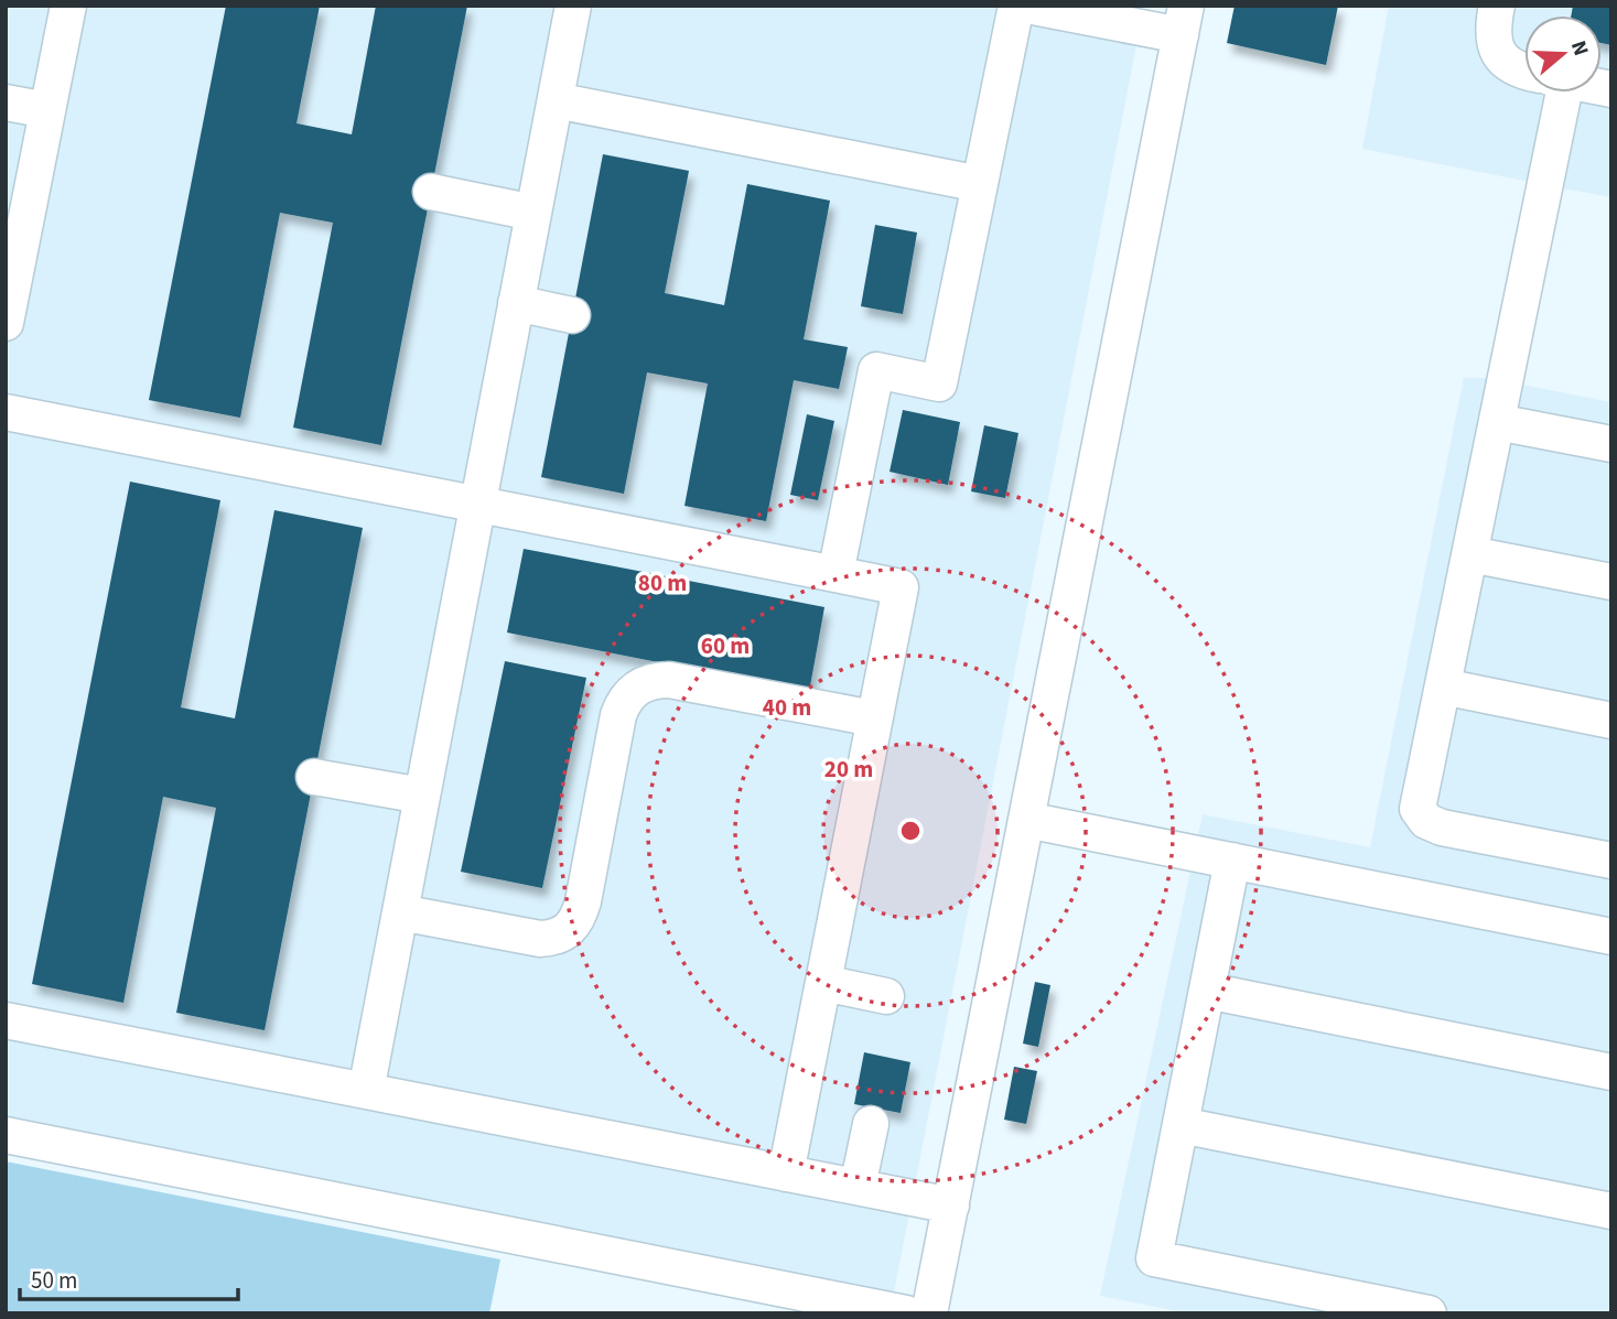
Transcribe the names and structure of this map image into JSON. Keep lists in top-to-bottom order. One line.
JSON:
{"scale_bar":"50 m","north":"right","rings":["80 m","60 m","40 m","20 m"]}
